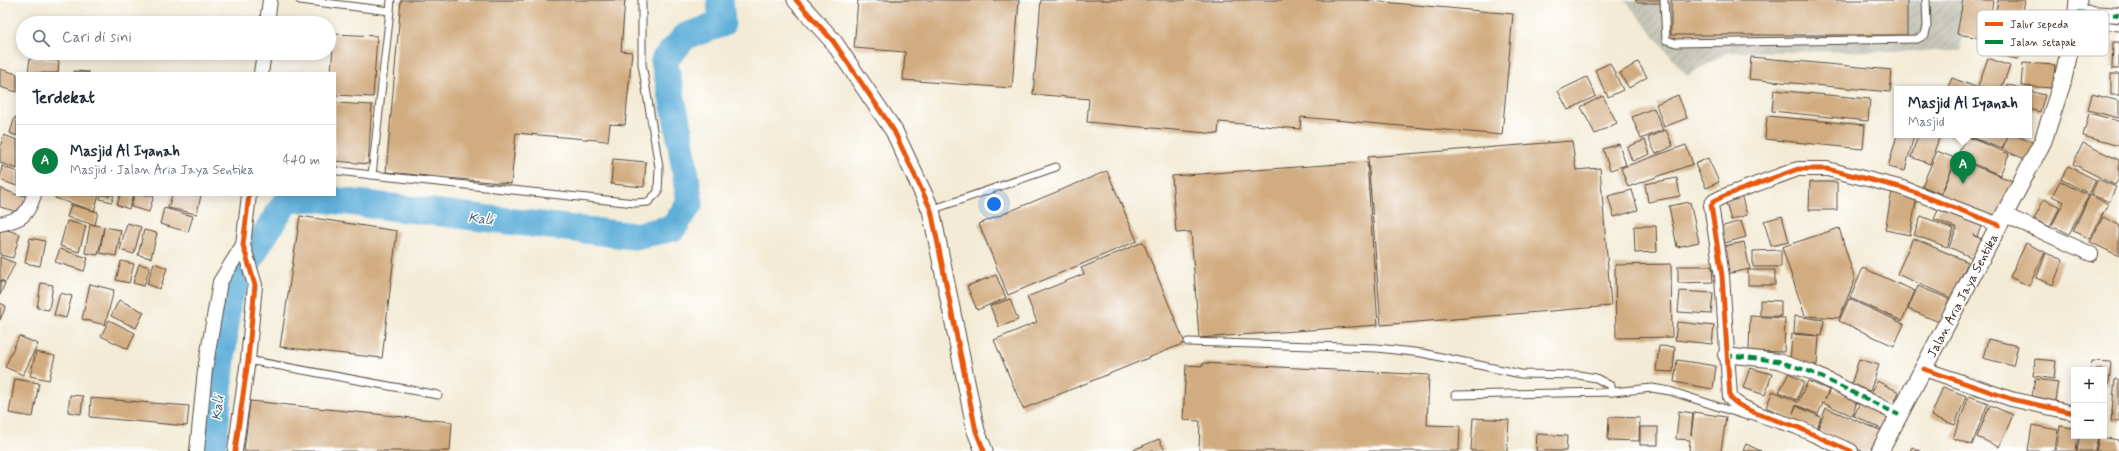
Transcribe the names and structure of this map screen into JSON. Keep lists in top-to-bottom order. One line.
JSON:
{"streets":{"street":["Jalan Aria Jaya Sentika"]},"water":["Kali"],"legend":["Jalur sepeda","Jalan setapak"],"page":{"search":"Cari di sini","heading":"Terdekat","popup":["Masjid Al Iyanah","Masjid"],"list":[{"mark":"A","name":"Masjid Al Iyanah","note":"Masjid · Jalan Aria Jaya Sentika","value":"440 m"}],"pins":"A","map_buttons":["+","−"]}}
